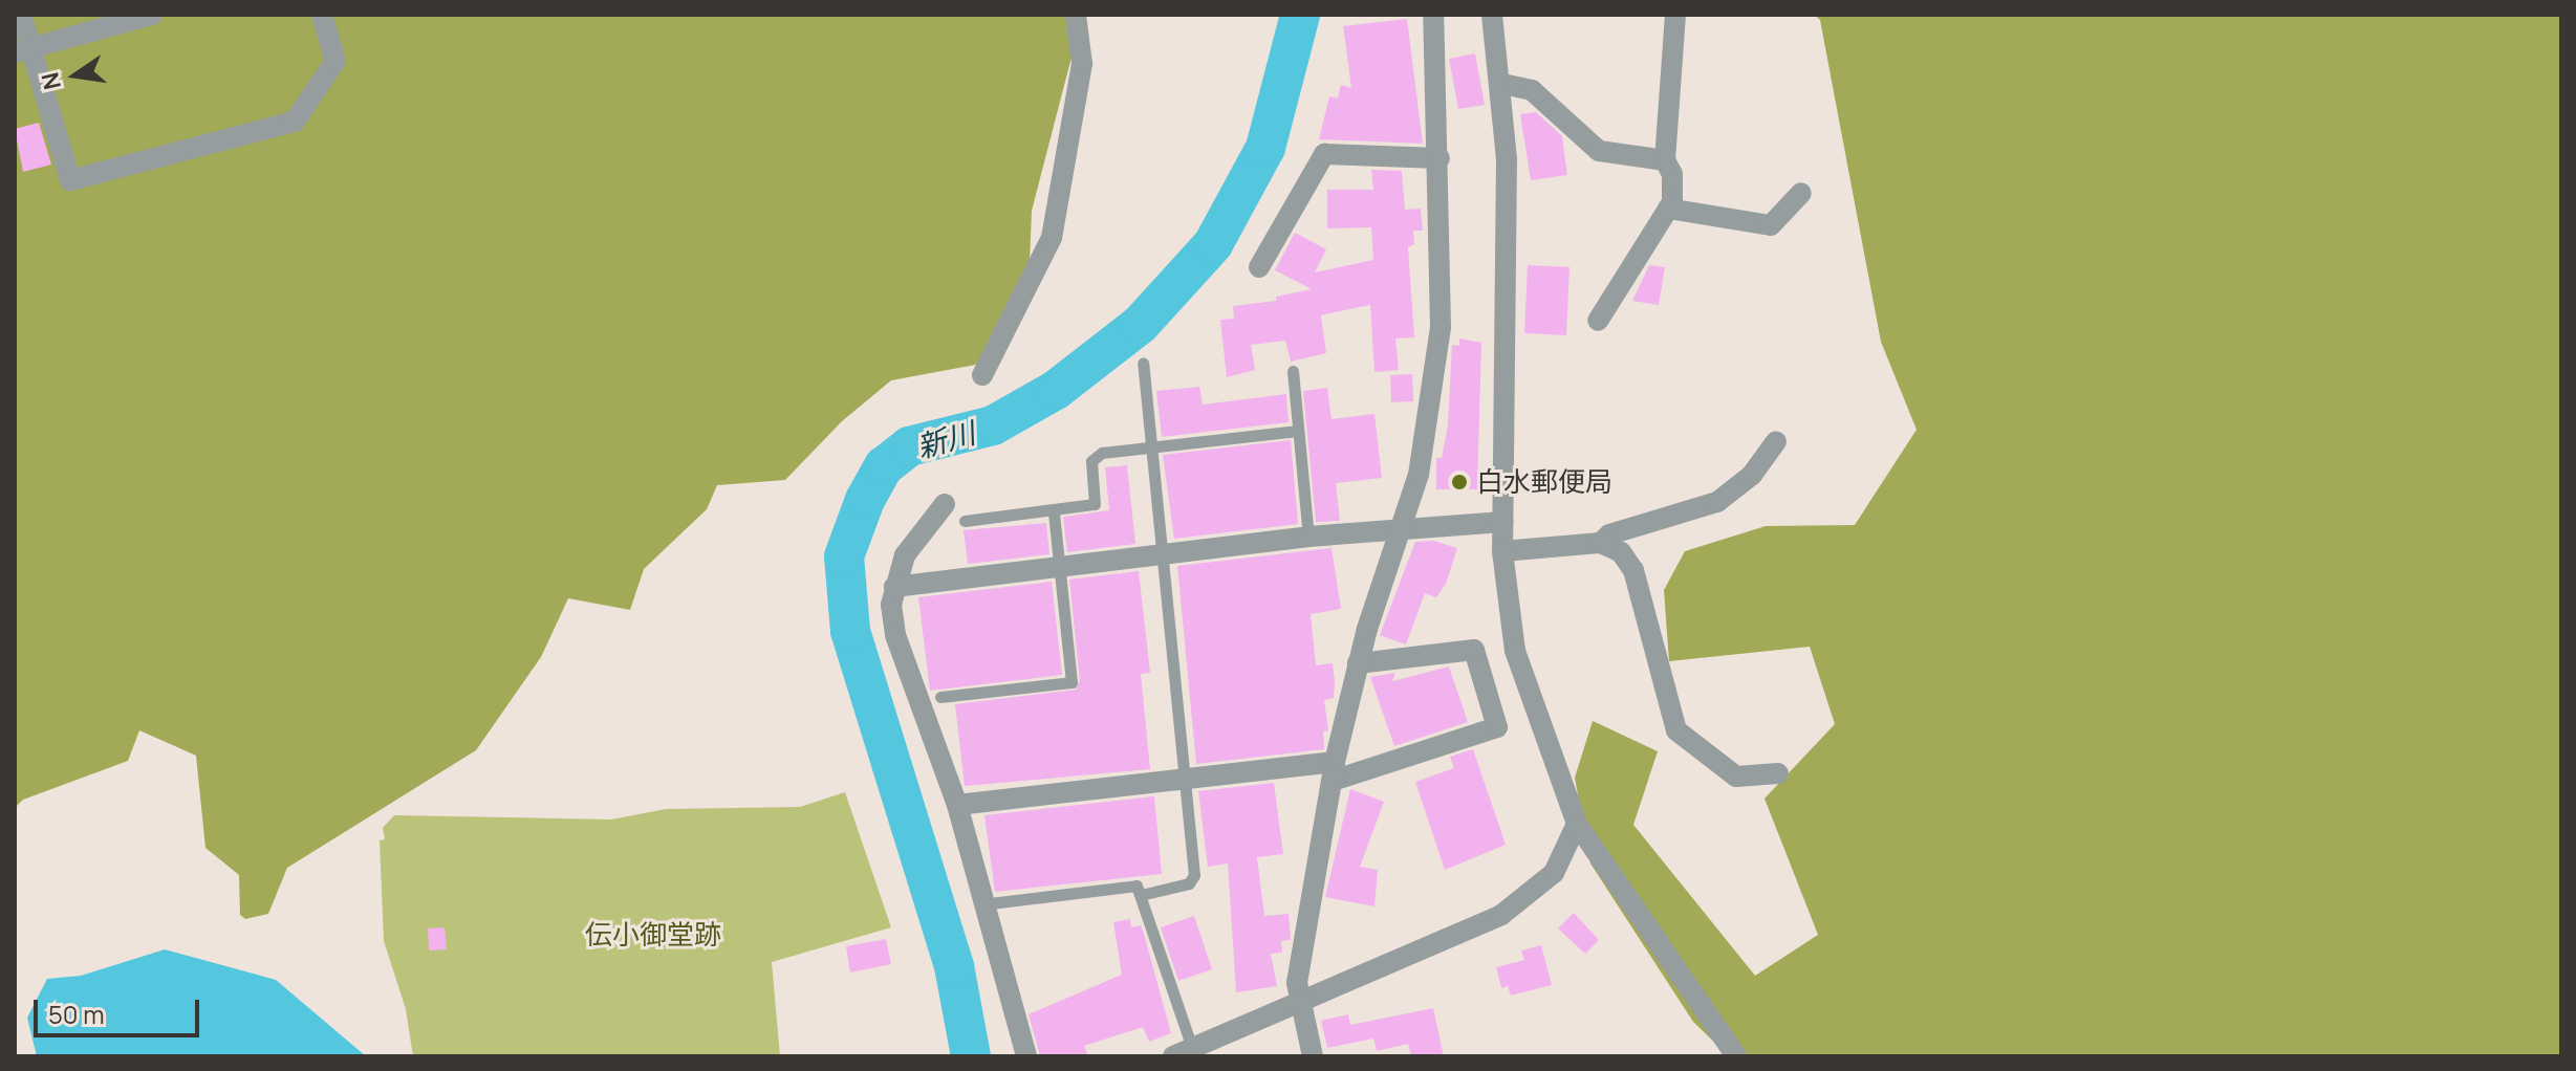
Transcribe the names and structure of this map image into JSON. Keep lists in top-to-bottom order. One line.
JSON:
{"water":["新川"],"parks":["伝小御堂跡"],"places":["白水郵便局"],"scale_bar":"50 m","north":"left"}
